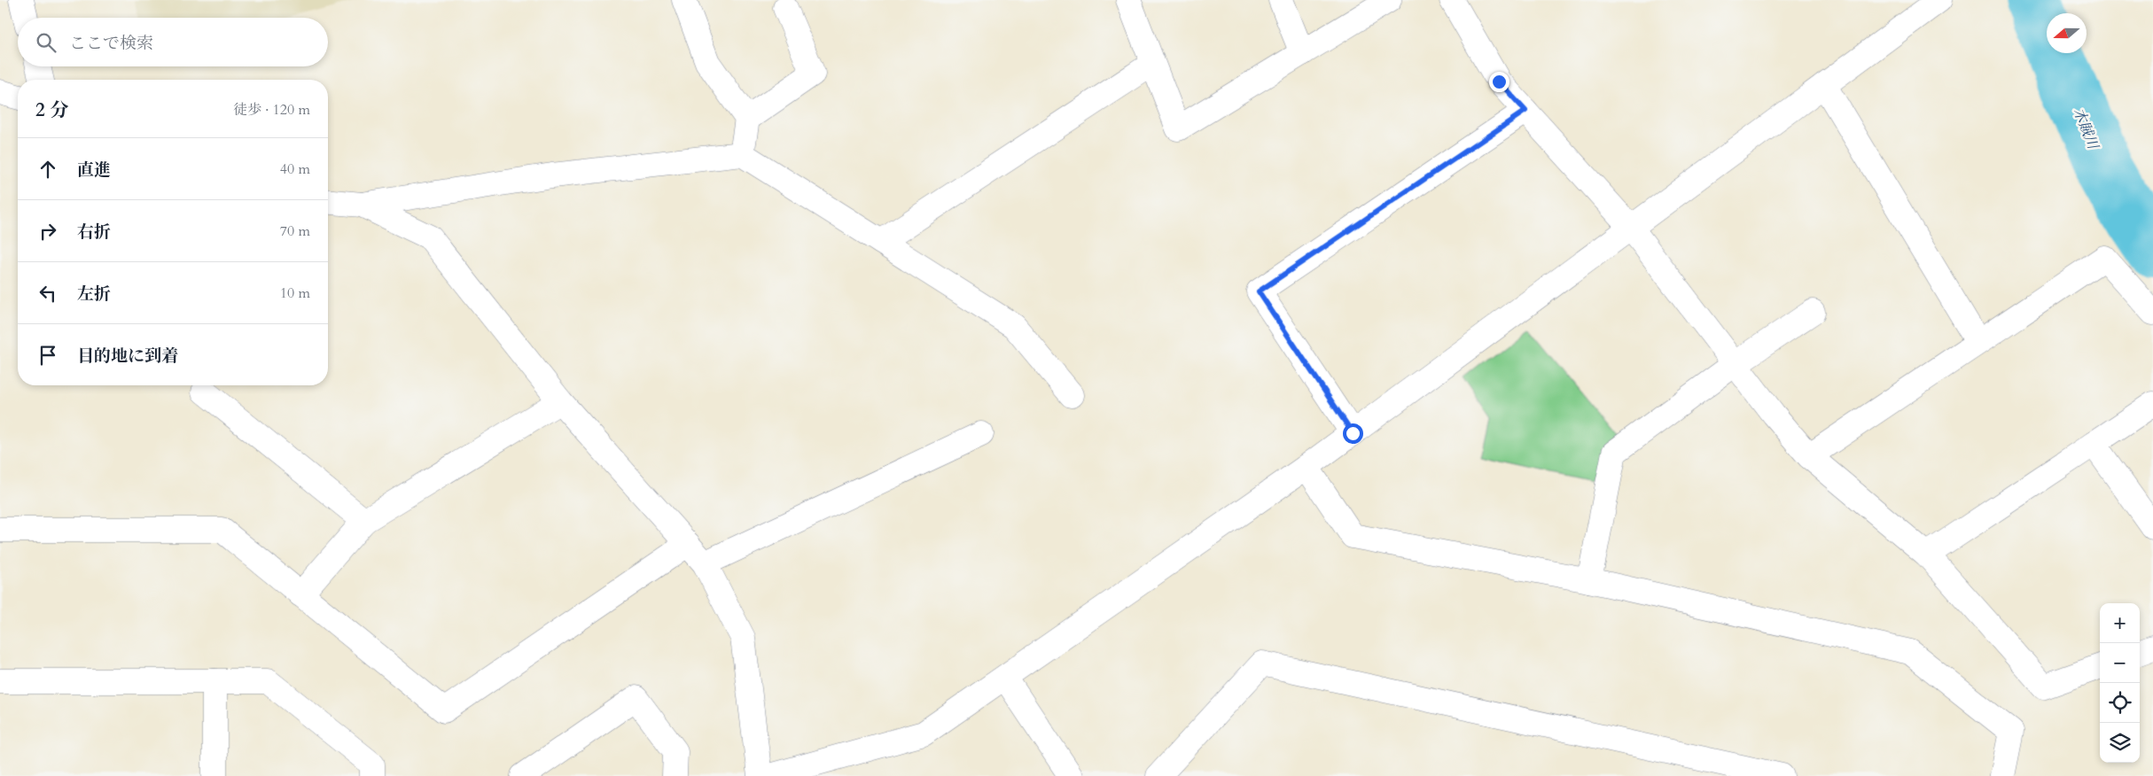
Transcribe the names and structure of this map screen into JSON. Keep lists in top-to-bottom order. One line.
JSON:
{"water":["木賊川"],"north":"left","page":{"search":"ここで検索","heading":["2 分","徒歩 · 120 m"],"list":[["直進","40 m"],["右折","70 m"],["左折","10 m"],"目的地に到着"],"map_buttons":["+","−"]}}
